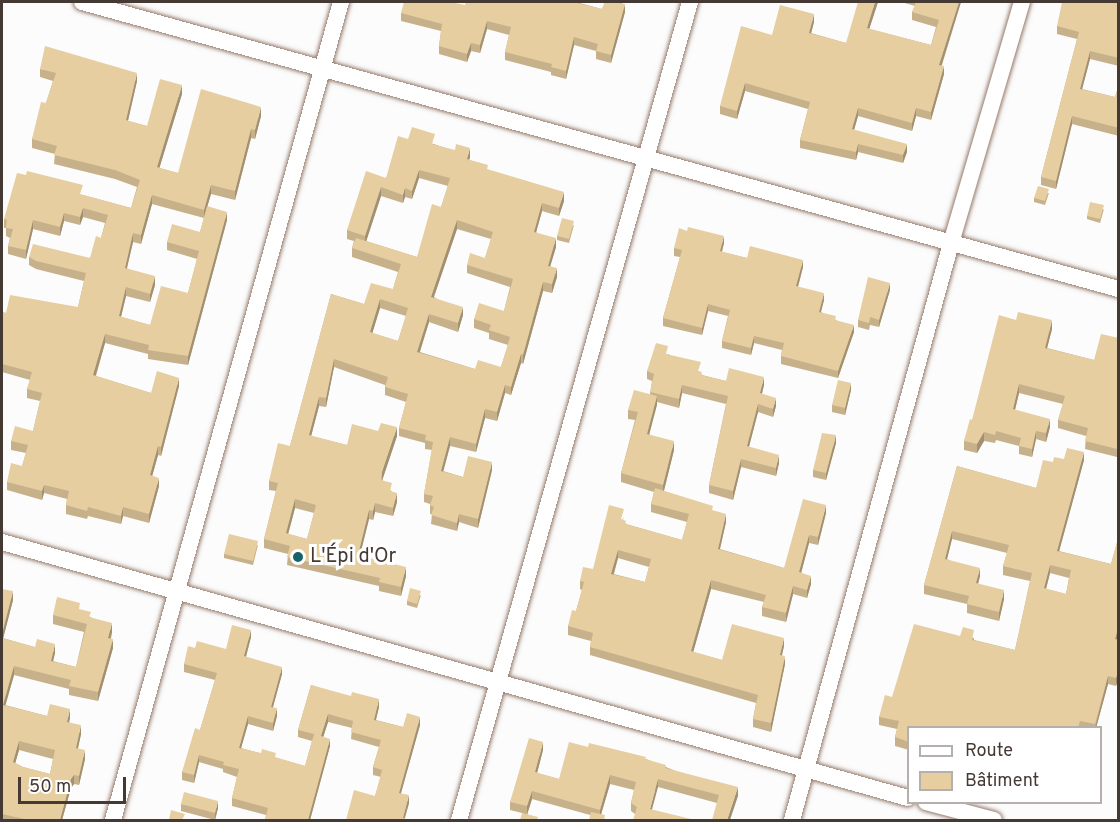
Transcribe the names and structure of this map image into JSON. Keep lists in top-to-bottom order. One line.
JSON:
{"places":["L'Épi d'Or"],"legend":["Route","Bâtiment"],"scale_bar":"50 m"}
